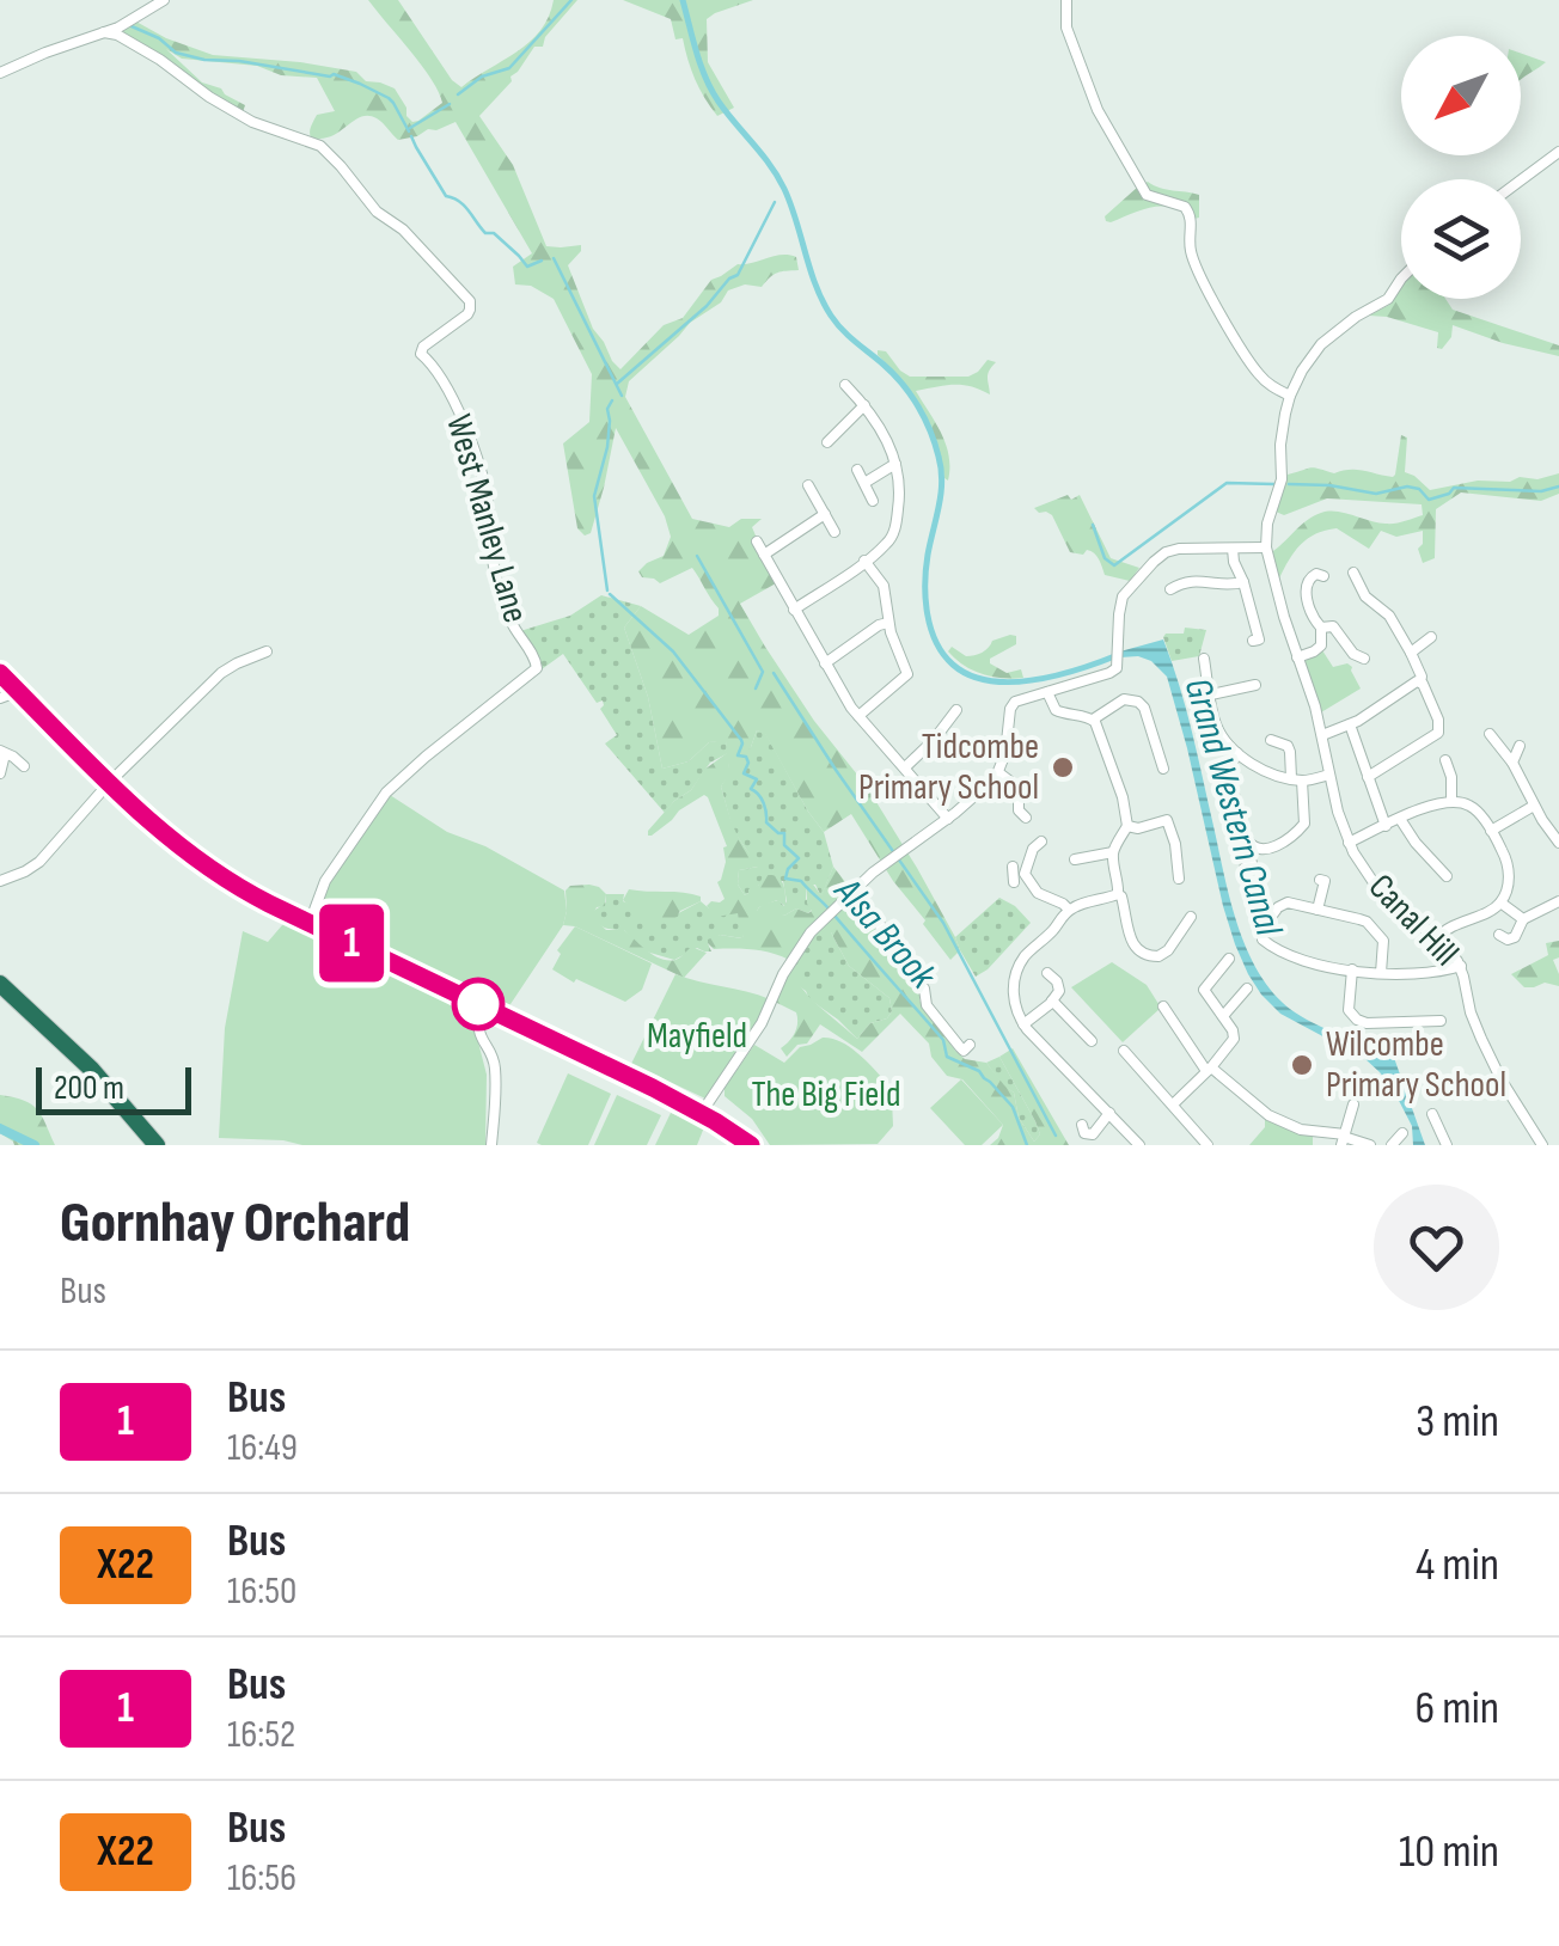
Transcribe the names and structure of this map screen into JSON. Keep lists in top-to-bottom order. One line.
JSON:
{"streets":{"street":["West Manley Lane","Canal Hill"]},"water":["Grand Western Canal","Alsa Brook"],"parks":["Mayfield","The Big Field"],"places":["Tidcombe Primary School","Wilcombe Primary School"],"lines":["bus line 1"],"scale_bar":"200 m","north":"bottom left","page":{"on_map":"1","scale":"200 m","heading":["Gornhay Orchard","Bus"],"list":[{"mark":"1","name":"Bus","note":"16:49","value":"3 min"},{"mark":"X22","name":"Bus","note":"16:50","value":"4 min"},{"mark":"1","name":"Bus","note":"16:52","value":"6 min"},{"mark":"X22","name":"Bus","note":"16:56","value":"10 min"}]}}
